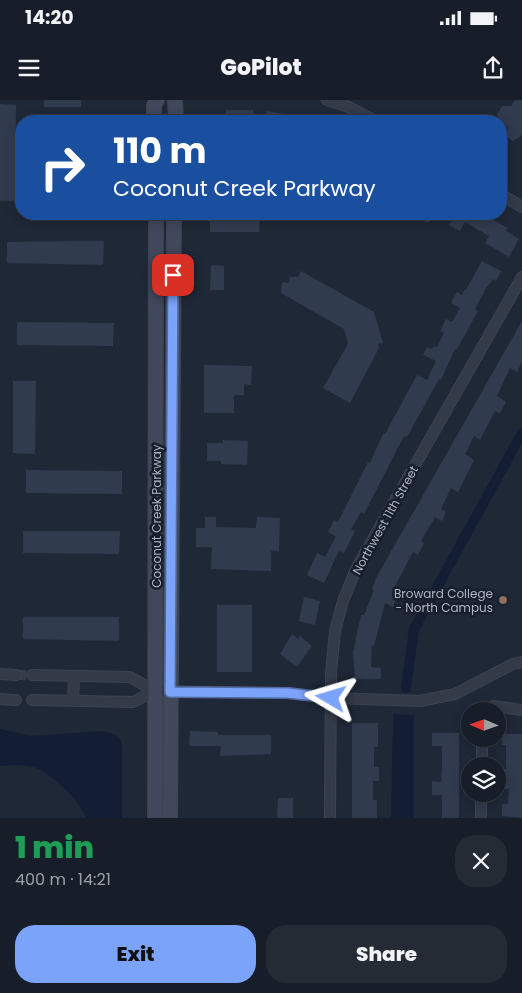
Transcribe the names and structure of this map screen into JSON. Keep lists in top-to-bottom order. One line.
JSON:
{"streets":{"main road":["Coconut Creek Parkway"],"street":["Northwest 11th Street"]},"places":["Broward College - North Campus"],"north":"left","page":{"status":"14:20","header":"GoPilot","turn":["110 m","Coconut Creek Parkway"],"heading":["1 min","400 m · 14:21"],"buttons":["Exit","Share"]}}
